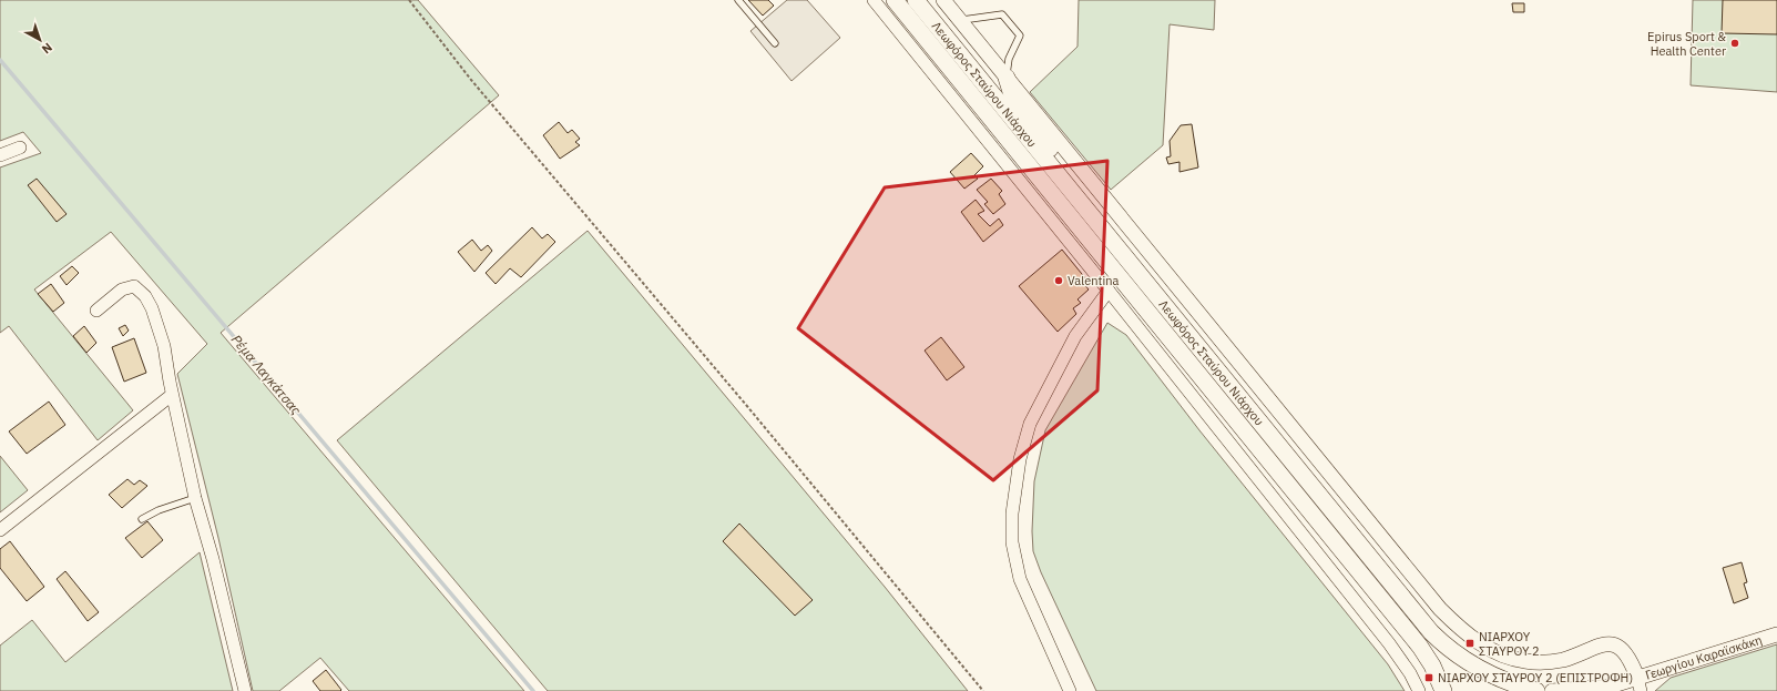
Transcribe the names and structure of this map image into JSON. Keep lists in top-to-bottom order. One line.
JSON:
{"streets":{"main road":["Λεωφόρος Σταύρου Νιάρχου"],"street":["Γεωργίου Καραϊσκάκη"]},"water":["Ρέμα Λαγκάτσας"],"places":{"other":["Epirus Sport & Health Center","Valentina"],"transit":["ΝΙΑΡΧΟΥ ΣΤΑΥΡΟΥ 2","ΝΙΑΡΧΟΥ ΣΤΑΥΡΟΥ 2 (ΕΠΙΣΤΡΟΦΗ)"]},"north":"bottom right"}
